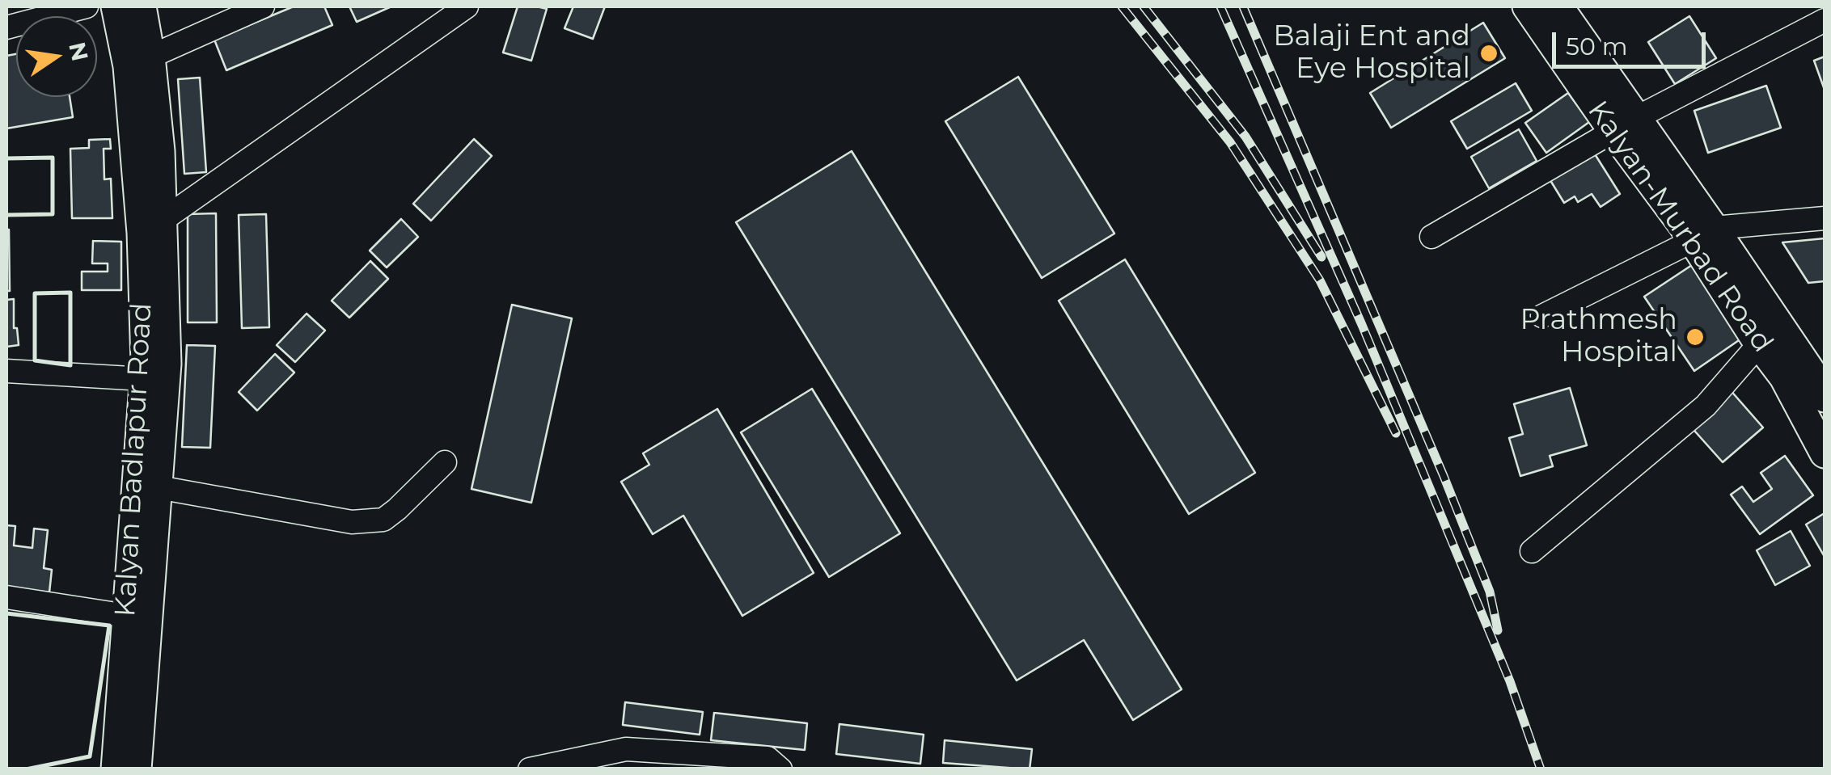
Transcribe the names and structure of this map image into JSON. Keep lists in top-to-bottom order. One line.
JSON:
{"streets":{"main road":["Kalyan-Murbad Road","Kalyan Badlapur Road"]},"places":["Balaji Ent and Eye Hospital","Prathmesh Hospital"],"scale_bar":"50 m","north":"right"}
